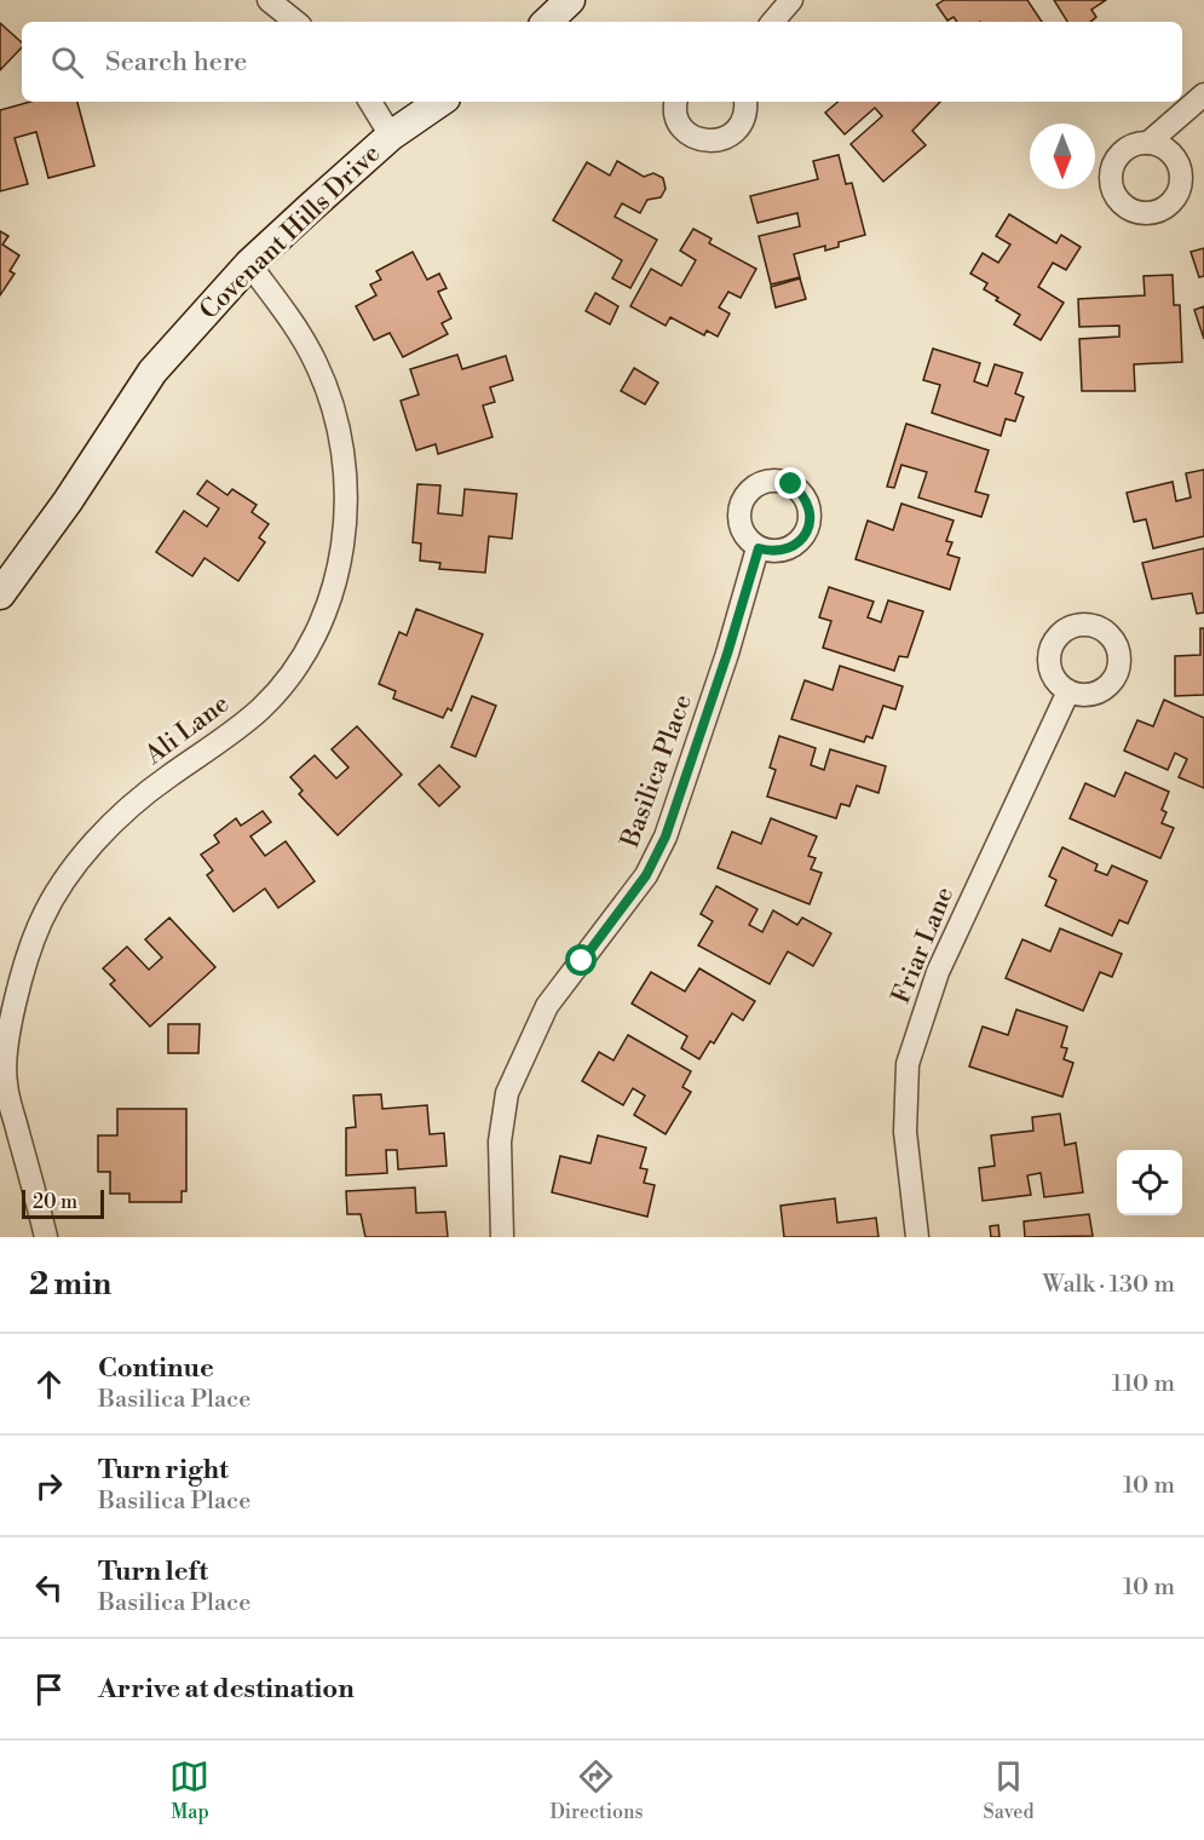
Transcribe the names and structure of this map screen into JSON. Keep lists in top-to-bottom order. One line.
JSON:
{"streets":{"street":["Covenant Hills Drive","Ali Lane","Basilica Place","Friar Lane"]},"crossings":[["Covenant Hills Drive","Ali Lane"]],"scale_bar":"20 m","north":"bottom","page":{"search":"Search here","scale":"20 m","heading":["2 min","Walk · 130 m"],"list":[["Continue","Basilica Place","110 m"],["Turn right","Basilica Place","10 m"],["Turn left","Basilica Place","10 m"],"Arrive at destination"],"nav":["Map","Directions","Saved"]}}
